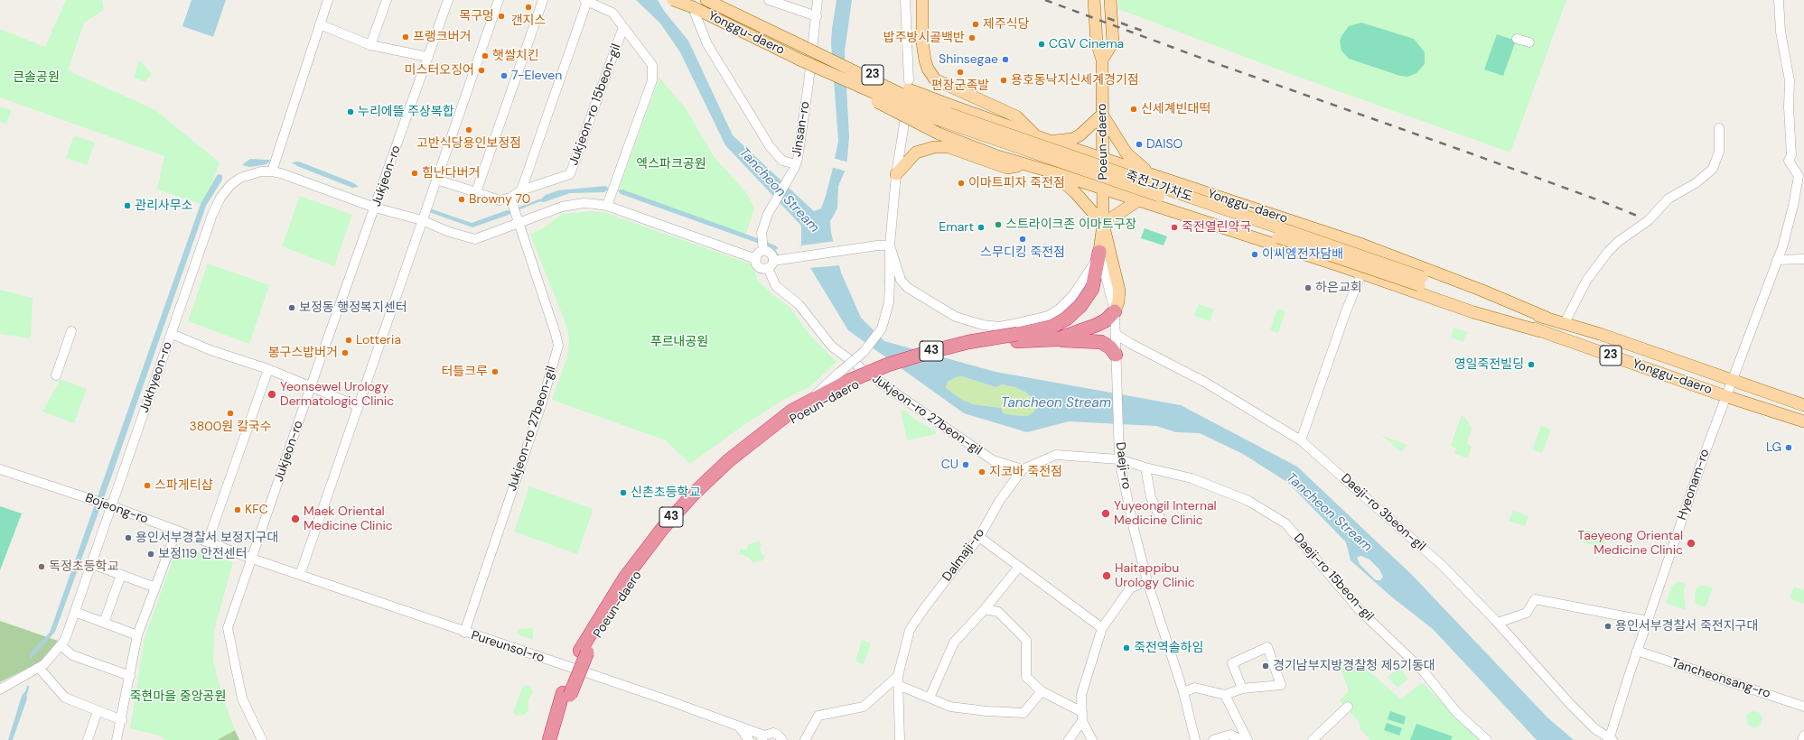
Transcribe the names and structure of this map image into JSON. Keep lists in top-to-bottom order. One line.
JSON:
{"streets":{"highway":["Poeun-daero","43"],"main road":["Yonggu-daero","23","죽전고가차도"],"street":["Jukjeon-ro 15beon-gil","Jinsan-ro","Jukjeon-ro","Jukhyeon-ro","Jukjeon-ro 27beon-gil","Daeji-ro","Hyeonam-ro","Bojeong-ro","Daeji-ro 3beon-gil","Dalmaji-ro","Daeji-ro 15beon-gil","Pureunsol-ro","Tancheonsang-ro"]},"crossings":[["Yonggu-daero","Poeun-daero"],["Yonggu-daero","죽전고가차도"],["Yonggu-daero","Hyeonam-ro"],["Poeun-daero","Daeji-ro"],["Jukjeon-ro","Jukhyeon-ro"],["Jukjeon-ro","Bojeong-ro"],["Jukjeon-ro","Pureunsol-ro"],["Jukhyeon-ro","Bojeong-ro"],["Jukjeon-ro 27beon-gil","Dalmaji-ro"],["Jukjeon-ro 27beon-gil","Pureunsol-ro"],["Daeji-ro","Daeji-ro 3beon-gil"],["Daeji-ro","Daeji-ro 15beon-gil"],["Hyeonam-ro","Daeji-ro 3beon-gil"],["Hyeonam-ro","Tancheonsang-ro"],["Bojeong-ro","Pureunsol-ro"]],"water":["Tancheon Stream"],"parks":["큰솔공원","엑스파크공원","푸르내공원","죽현마을 중앙공원"],"places":["갠지스","목구멍","제주식당","프랭크버거","밥주방시골백반","CGV Cinema","햇쌀치킨","Shinsegae","미스터오징어","편장군족발","7-Eleven","용호동낙지신세계경기점","신세계빈대떡","누리에뜰 주상복합","고반식당용인보정점","DAISO","힘난다버거","이마트피자 죽전점","Browny 70","관리사무소","스트라이크존 이마트구장","Emart","죽전열린약국","스무디킹 죽전점","이씨엠전자담배","하은교회","보정동 행정복지센터","Lotteria","봉구스밥버거","영일죽전빌딩","터틀크루","Yeonsewel Urology Dermatologic Clinic","3800원 칼국수","LG","CU","지코바 죽전점","스파게티샵","신촌초등학교","KFC","Yuyeongil Internal Medicine Clinic","Maek Oriental Medicine Clinic","용인서부경찰서 보정지구대","Taeyeong Oriental Medicine Clinic","보정119 안전센터","독정초등학교","Haitappibu Urology Clinic","용인서부경찰서 죽전지구대","죽전역솔하임","경기남부지방경찰청 제5기동대"]}
